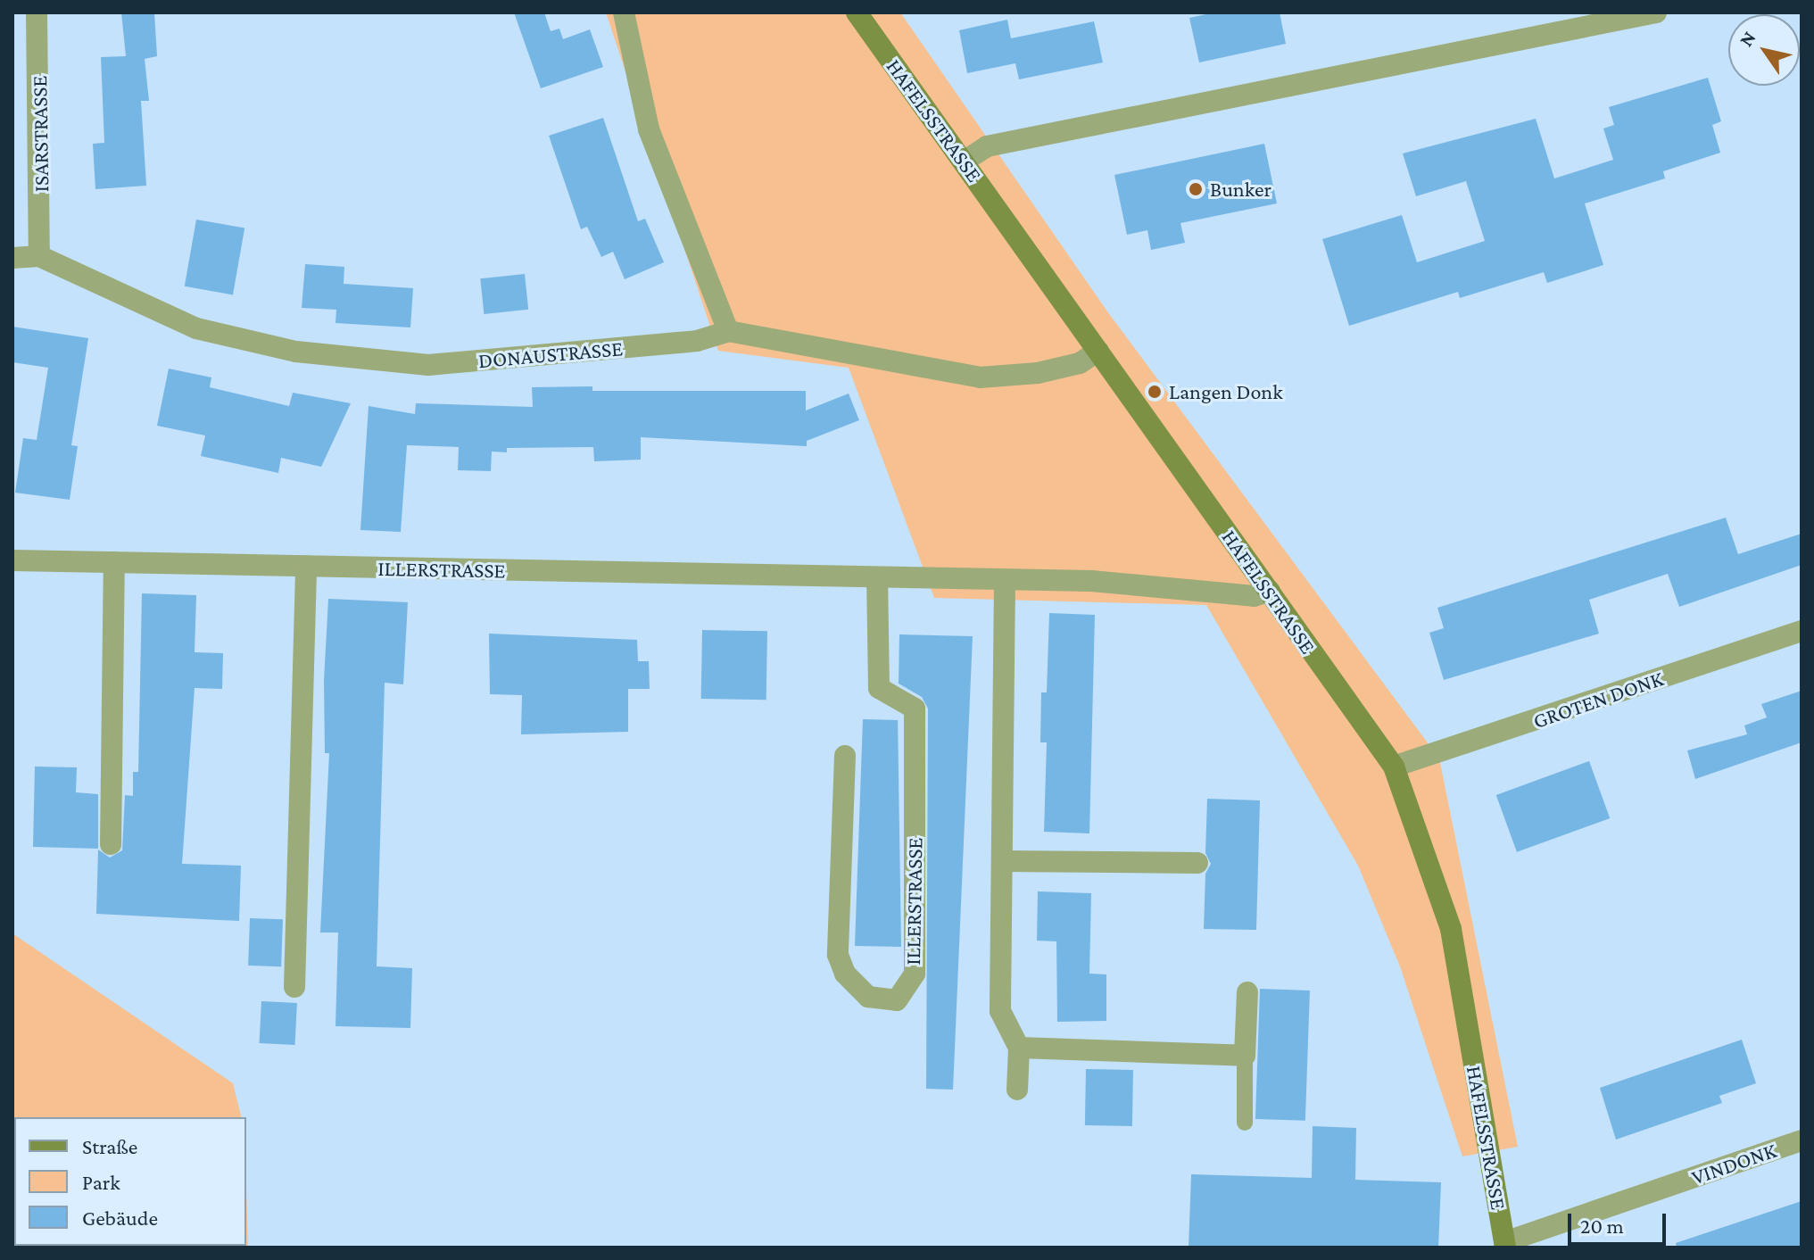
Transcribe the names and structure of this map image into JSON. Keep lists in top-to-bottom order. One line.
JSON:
{"streets":{"main road":["HAFELSSTRASSE"],"street":["ISARSTRASSE","DONAUSTRASSE","ILLERSTRASSE","GROTEN DONK","VINDONK"]},"crossings":[["HAFELSSTRASSE","DONAUSTRASSE"],["HAFELSSTRASSE","ILLERSTRASSE"],["HAFELSSTRASSE","GROTEN DONK"],["HAFELSSTRASSE","VINDONK"],["ISARSTRASSE","DONAUSTRASSE"]],"places":["Bunker","Langen Donk"],"legend":["Straße","Park","Gebäude"],"scale_bar":"20 m","north":"top left"}
